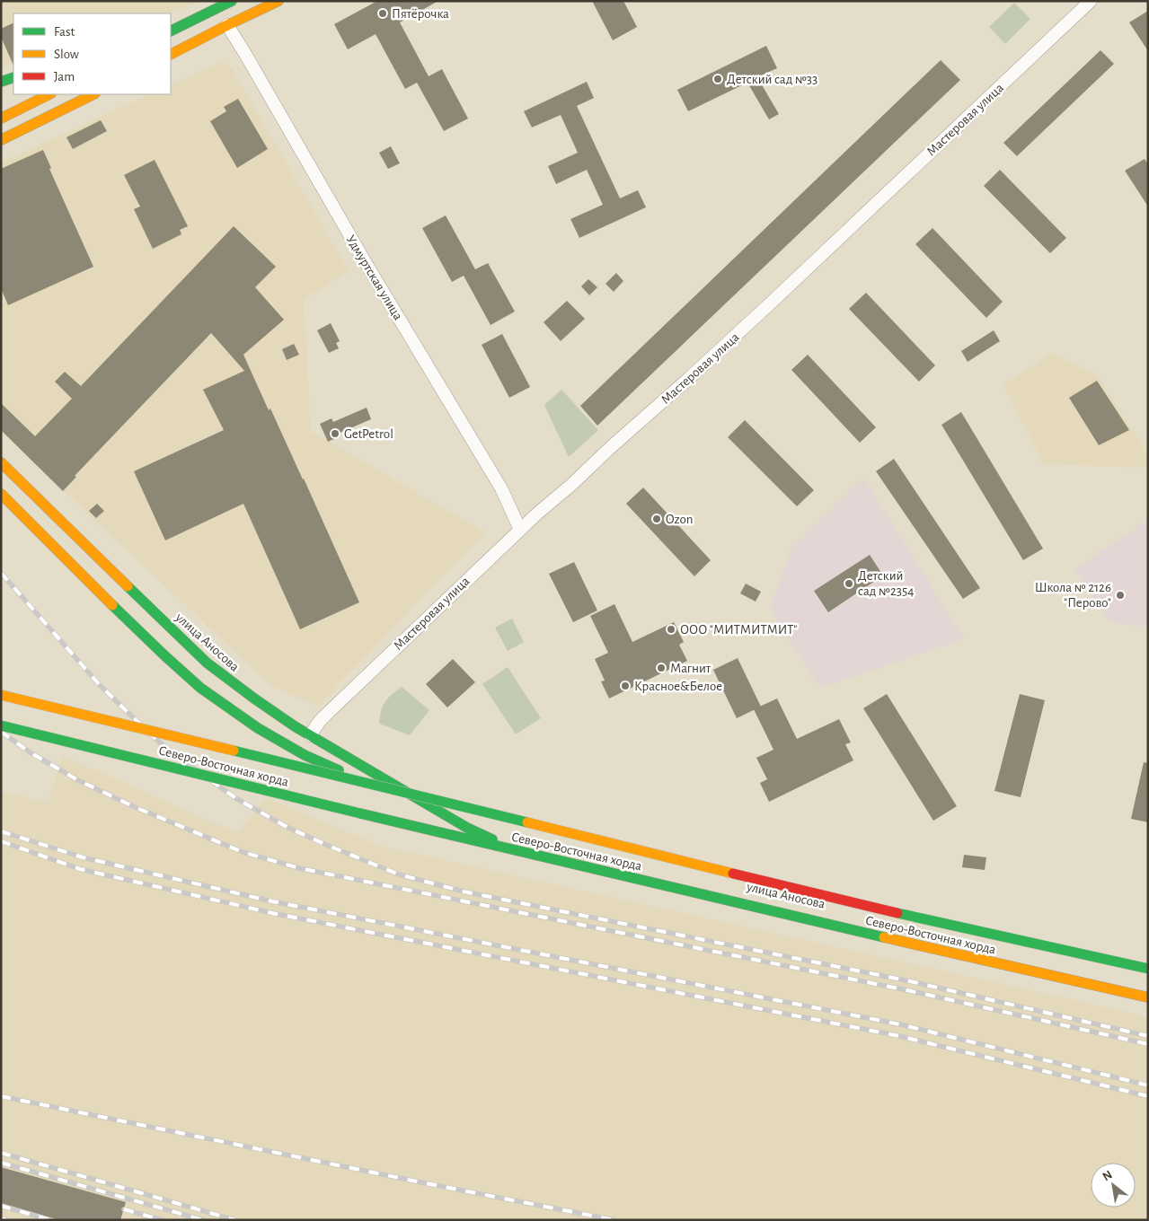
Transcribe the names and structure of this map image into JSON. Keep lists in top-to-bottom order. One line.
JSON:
{"streets":{"main road":["улица Аносова","Северо-Восточная хорда"],"street":["Мастеровая улица","Удмуртская улица"]},"crossings":[["Мастеровая улица","Удмуртская улица"],["Мастеровая улица","улица Аносова"],["улица Аносова","Северо-Восточная хорда"]],"places":["Пятёрочка","Детский сад №33","GetPetrol","Ozon","Детский сад №2354","Школа № 2126 \"Перово\"","ООО \"МИТМИТМИТ\"","Магнит","Красное&Белое"],"legend":["Fast","Slow","Jam"],"north":"top left"}
